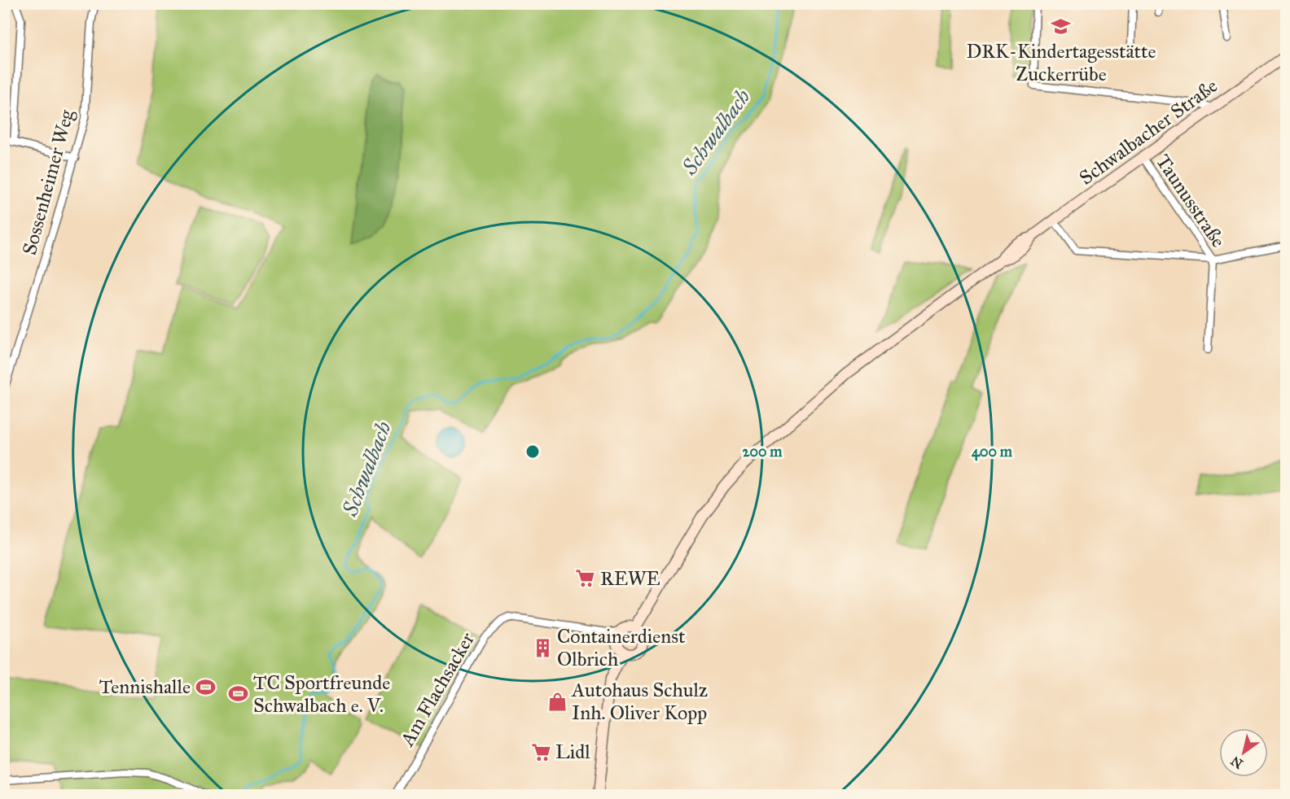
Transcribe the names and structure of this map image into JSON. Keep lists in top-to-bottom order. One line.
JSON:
{"streets":{"street":["Schwalbacher Straße","Sossenheimer Weg","Taunusstraße","Am Flachsacker"]},"crossings":[["Schwalbacher Straße","Taunusstraße"],["Schwalbacher Straße","Am Flachsacker"]],"water":["Schwalbach"],"places":{"school or university":["DRK-Kindertagesstätte Zuckerrübe"],"supermarket":["REWE","Lidl"],"building":["Containerdienst Olbrich"],"sports":["Tennishalle","TC Sportfreunde Schwalbach e. V."],"shop":["Autohaus Schulz Inh. Oliver Kopp"]},"north":"bottom left","rings":["200 m","400 m"]}
